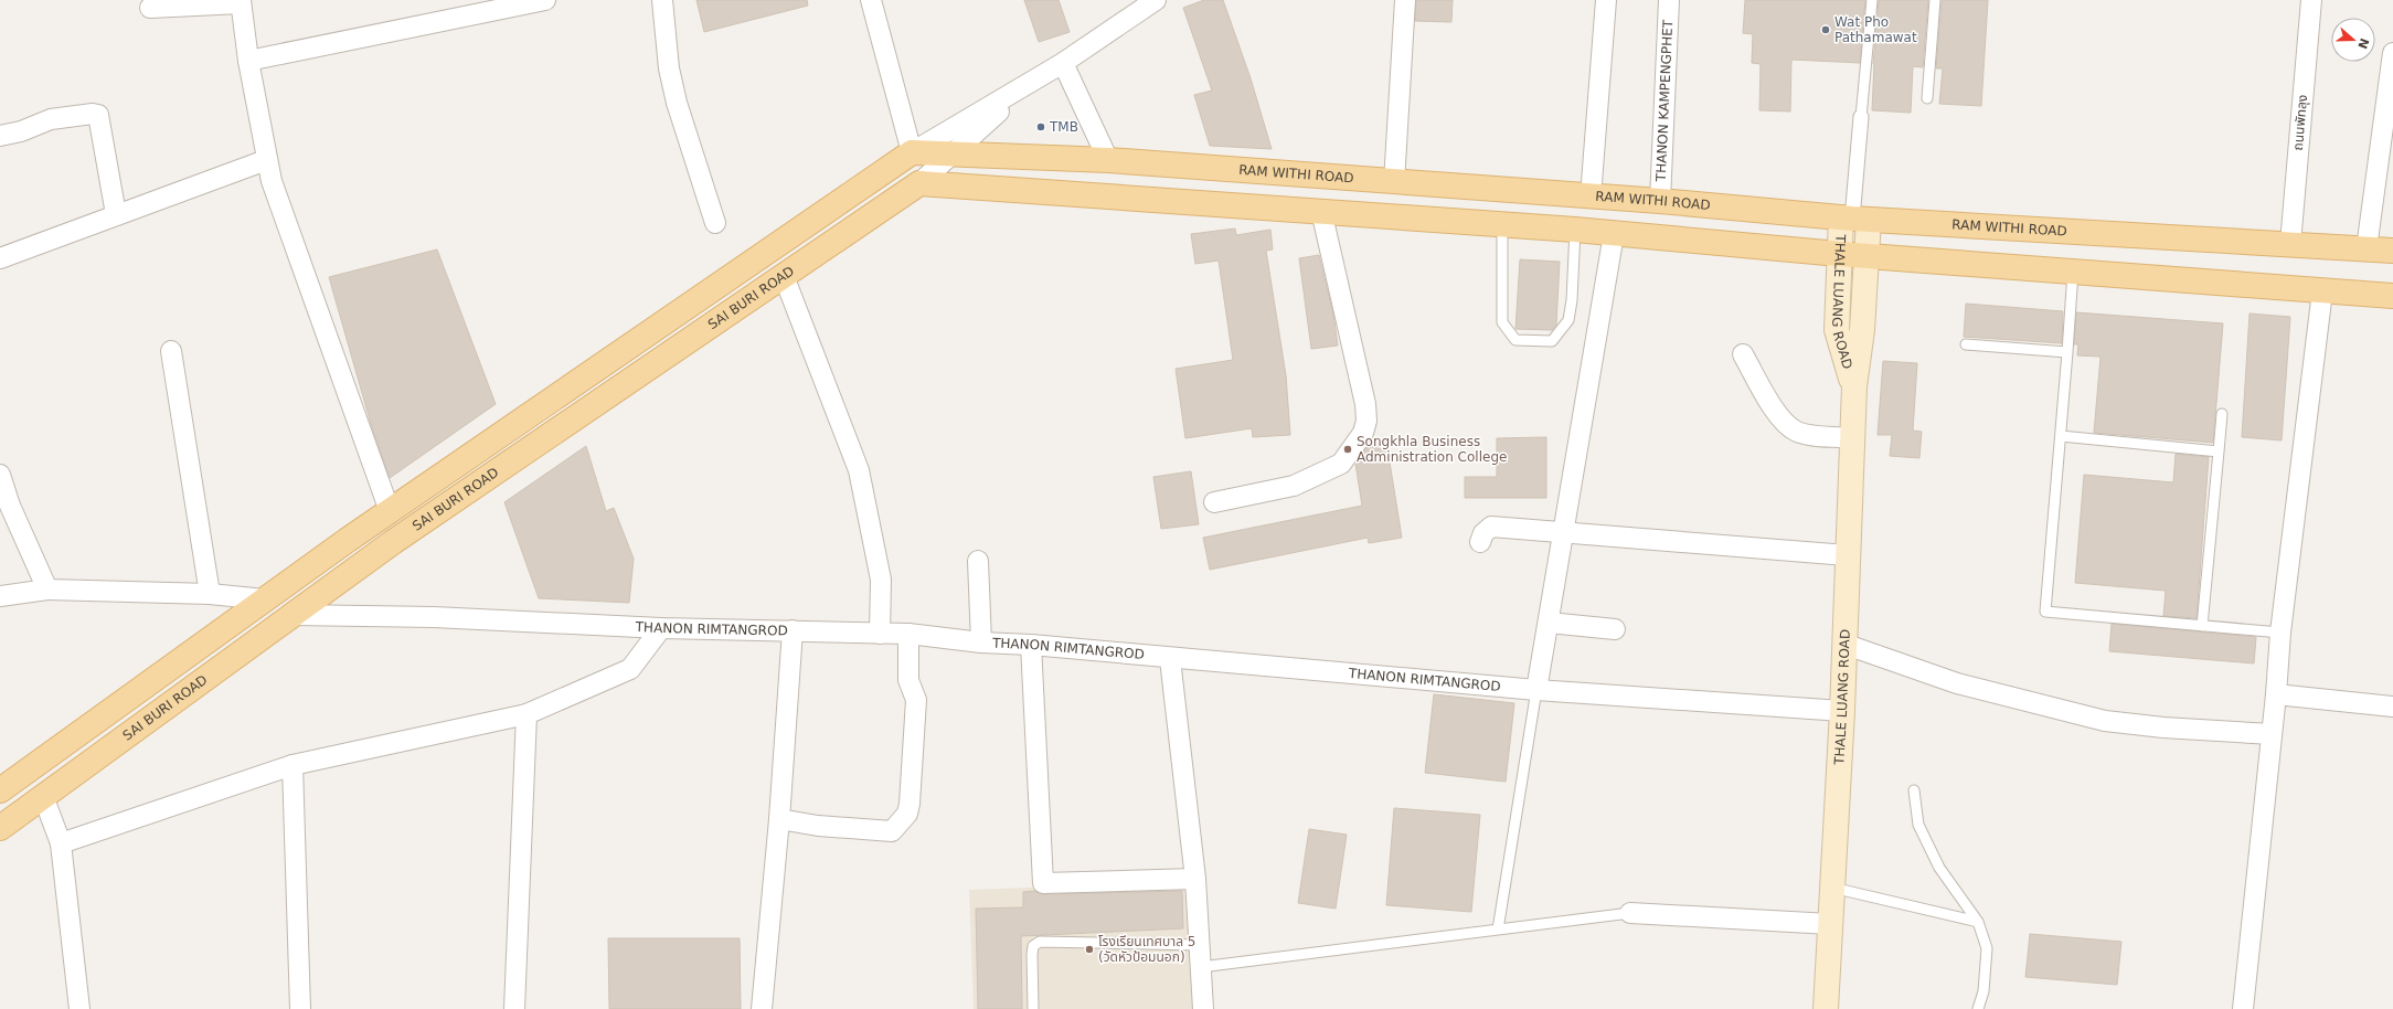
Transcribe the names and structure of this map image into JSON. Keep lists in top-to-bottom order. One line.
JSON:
{"streets":{"main road":["RAM WITHI ROAD","SAI BURI ROAD","THALE LUANG ROAD"],"street":["THANON KAMPENGPHET","ถนนพัทลุง","THANON RIMTANGROD"]},"crossings":[["THANON KAMPENGPHET","RAM WITHI ROAD"],["ถนนพัทลุง","RAM WITHI ROAD"],["RAM WITHI ROAD","SAI BURI ROAD"],["RAM WITHI ROAD","THALE LUANG ROAD"],["SAI BURI ROAD","THANON RIMTANGROD"],["THALE LUANG ROAD","THANON RIMTANGROD"]],"places":["Wat Pho Pathamawat","TMB","Songkhla Business Administration College","โรงเรียนเทศบาล 5 (วัดหัวป้อมนอก)"],"north":"right"}
